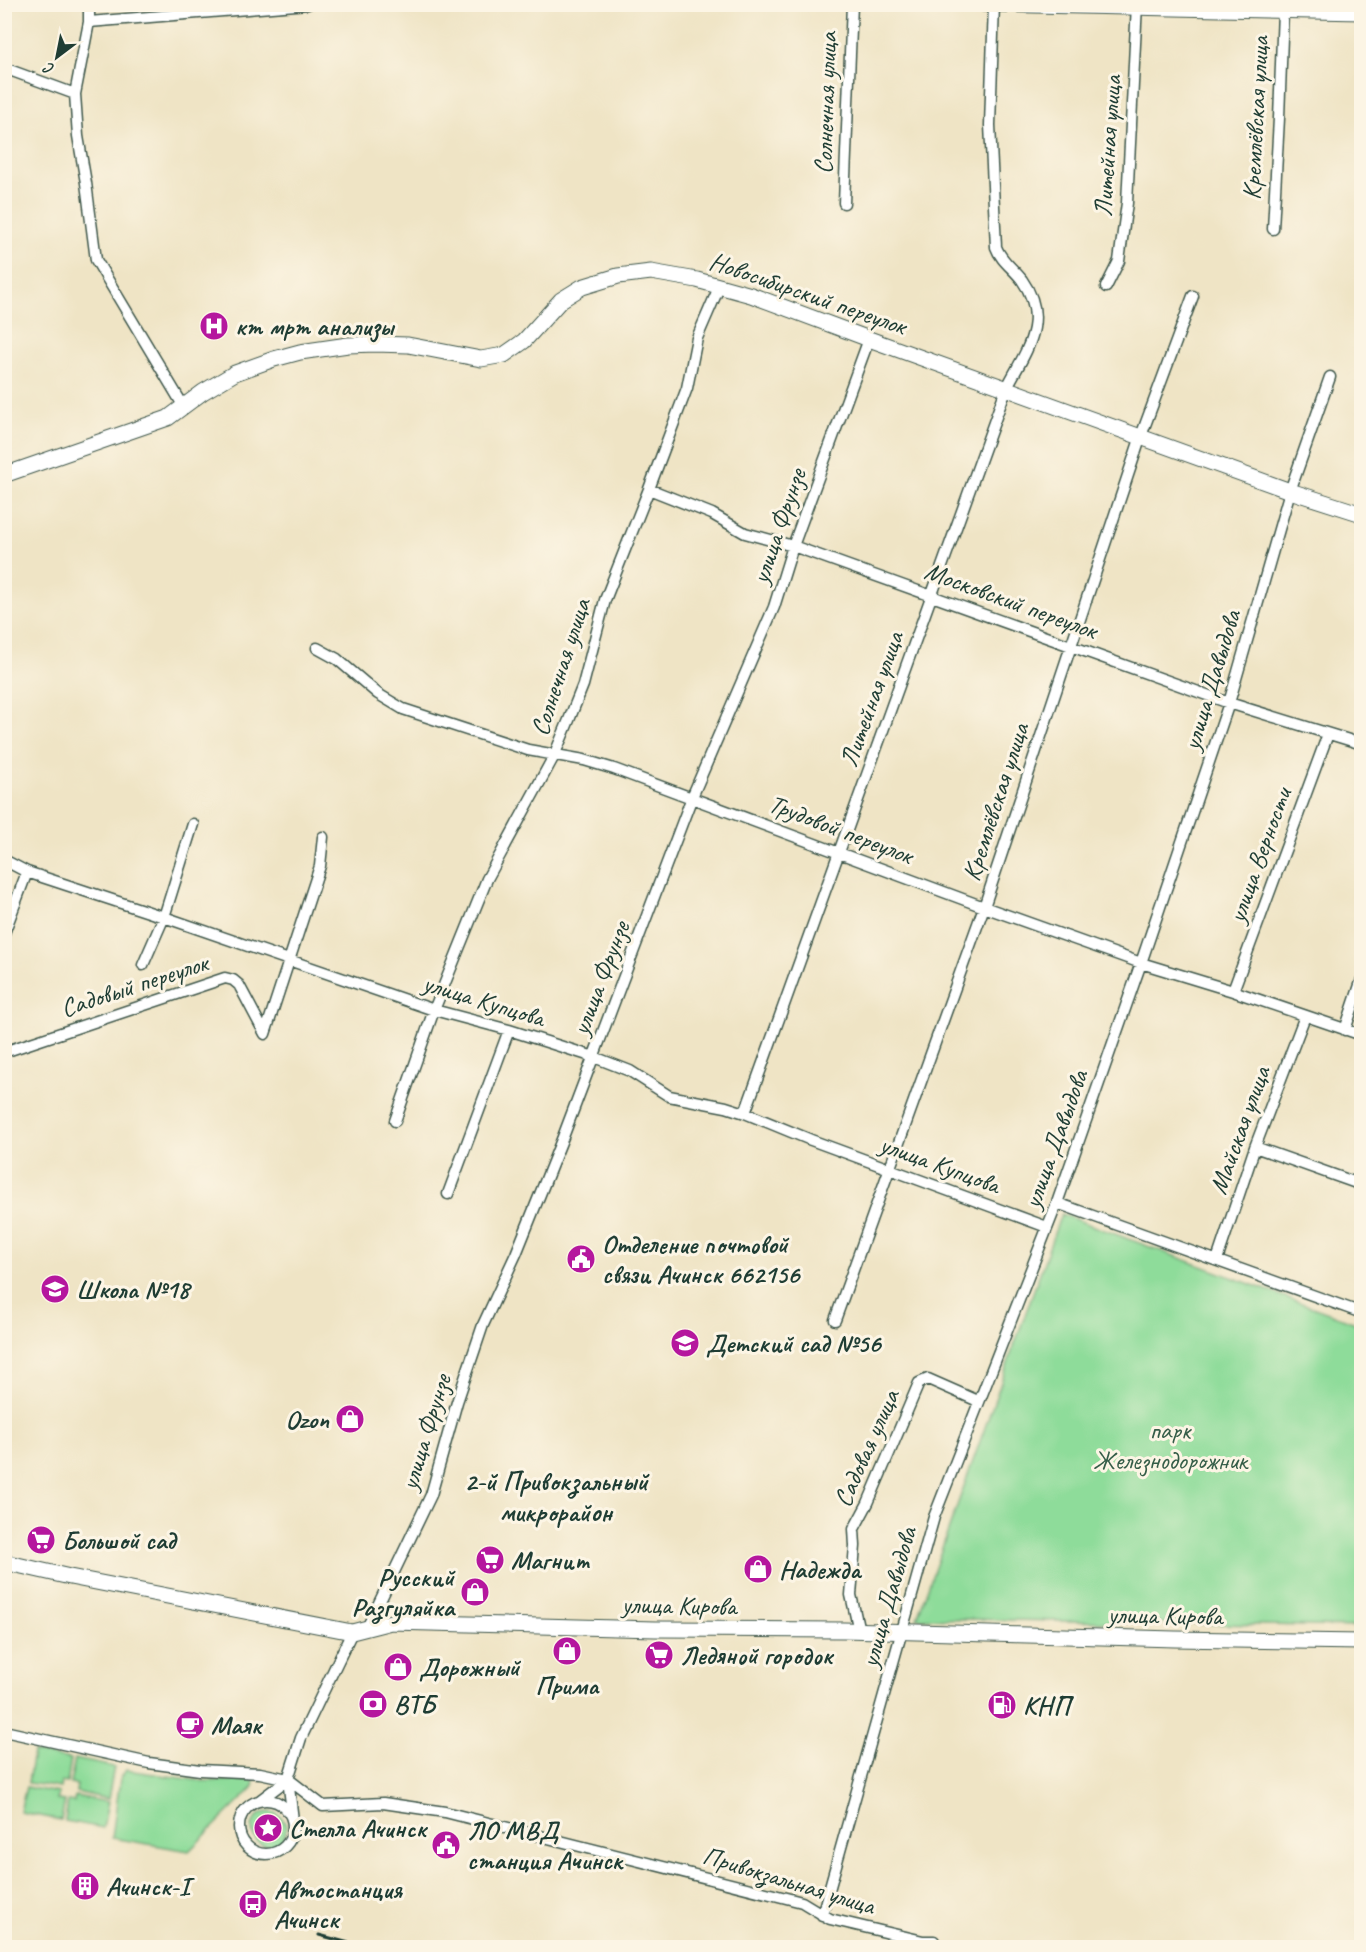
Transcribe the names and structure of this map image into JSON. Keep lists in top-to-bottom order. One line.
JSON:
{"streets":{"street":["Солнечная улица","Кремлёвская улица","Литейная улица","Новосибирский переулок","улица Фрунзе","Московский переулок","улица Давыдова","Трудовой переулок","улица Верности","Садовый переулок","улица Купцова","Майская улица","Садовая улица","улица Кирова","Привокзальная улица"]},"crossings":[["Солнечная улица","Новосибирский переулок"],["Солнечная улица","Московский переулок"],["Солнечная улица","Трудовой переулок"],["Солнечная улица","улица Купцова"],["Кремлёвская улица","Новосибирский переулок"],["Кремлёвская улица","Московский переулок"],["Кремлёвская улица","Трудовой переулок"],["Кремлёвская улица","улица Купцова"],["Литейная улица","Новосибирский переулок"],["Литейная улица","Московский переулок"],["Литейная улица","Трудовой переулок"],["Литейная улица","улица Купцова"],["Новосибирский переулок","улица Фрунзе"],["Новосибирский переулок","улица Давыдова"],["улица Фрунзе","Московский переулок"],["улица Фрунзе","Трудовой переулок"],["улица Фрунзе","улица Купцова"],["улица Фрунзе","улица Кирова"],["улица Фрунзе","Привокзальная улица"],["Московский переулок","улица Давыдова"],["Московский переулок","улица Верности"],["улица Давыдова","Трудовой переулок"],["улица Давыдова","улица Купцова"],["улица Давыдова","Садовая улица"],["улица Давыдова","улица Кирова"],["улица Давыдова","Привокзальная улица"],["Трудовой переулок","улица Верности"],["Трудовой переулок","Майская улица"],["Садовый переулок","улица Купцова"],["Садовая улица","улица Кирова"]],"districts":["2-й Привокзальный микрорайон"],"parks":["парк Железнодорожник"],"places":{"hospital":["кт мрт анализы"],"public building":["Отделение почтовой связи Ачинск 662156","ЛО МВД станция Ачинск"],"school or university":["Школа №18","Детский сад №56"],"shop":["Ozon","Надежда","Русский Разгуляйка","Прима","Дорожный"],"supermarket":["Большой сад","Магнит","Ледяной городок"],"bank":["ВТБ"],"fuel station":["КНП"],"cafe":["Маяк"],"place":["Стелла Ачинск"],"building":["Ачинск-I"],"bus stop":["Автостанция Ачинск"]},"north":"bottom left"}
